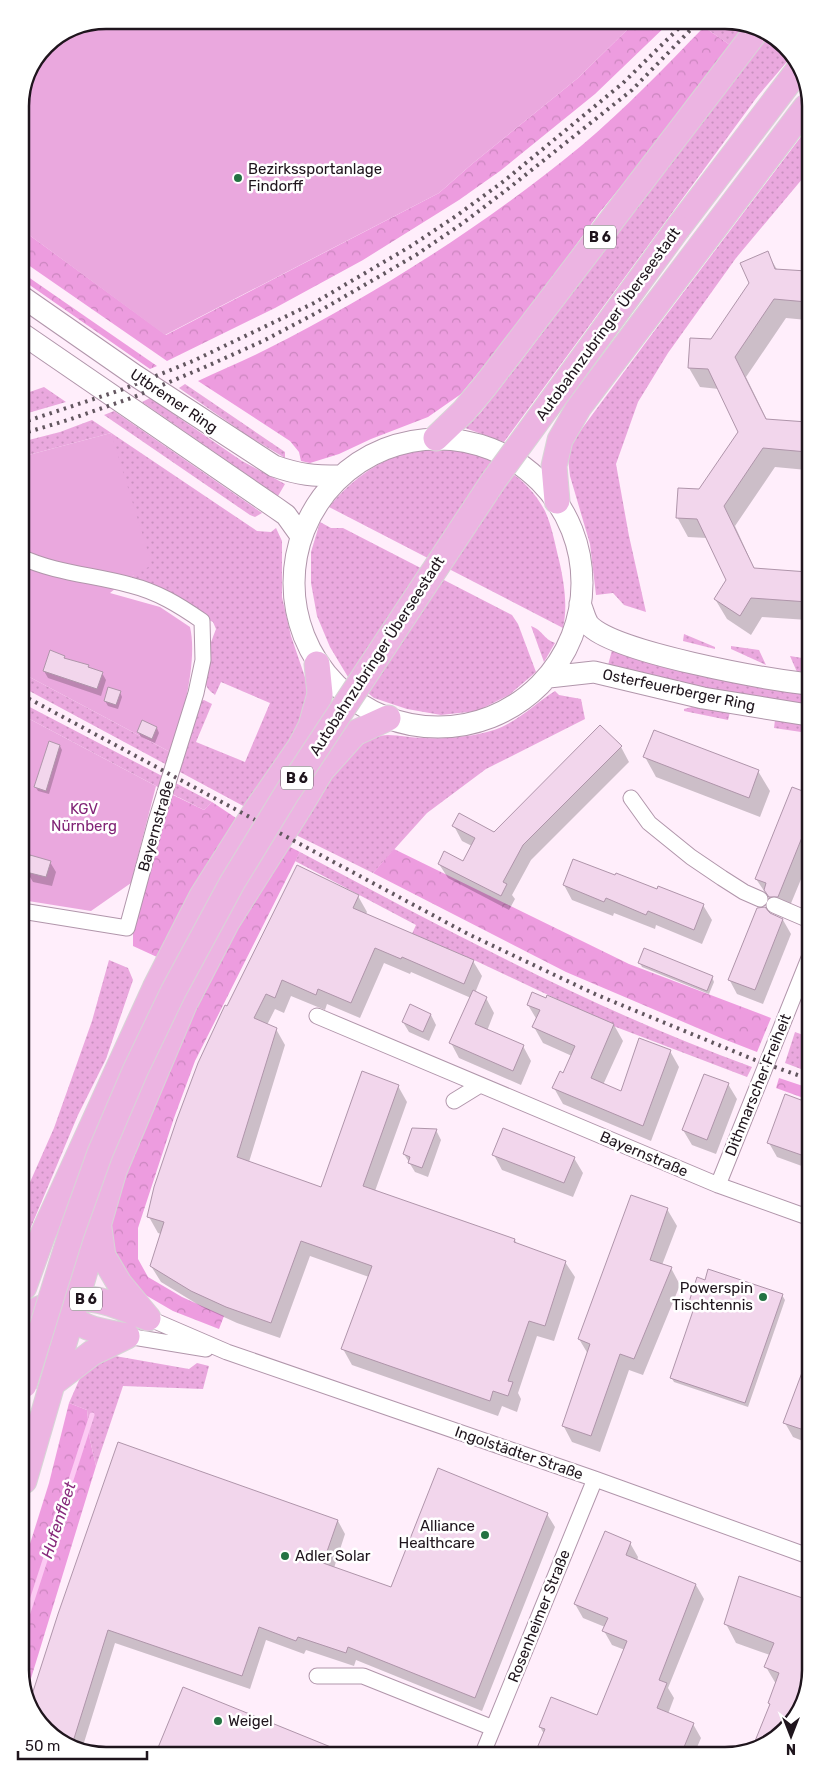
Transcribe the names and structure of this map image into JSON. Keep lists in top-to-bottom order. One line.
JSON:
{"streets":{"highway":["B 6","Autobahnzubringer Überseestadt"],"main road":["Utbremer Ring","Osterfeuerberger Ring"],"street":["Bayernstraße","Dithmarscher Freiheit","Ingolstädter Straße","Rosenheimer Straße"]},"crossings":[["B 6","Ingolstädter Straße"],["Bayernstraße","Dithmarscher Freiheit"],["Ingolstädter Straße","Rosenheimer Straße"]],"water":["Hufenfleet"],"parks":["KGV Nürnberg"],"places":["Bezirkssportanlage Findorff","Powerspin Tischtennis","Alliance Healthcare","Adler Solar","Weigel"],"scale_bar":"50 m","north":"bottom"}
